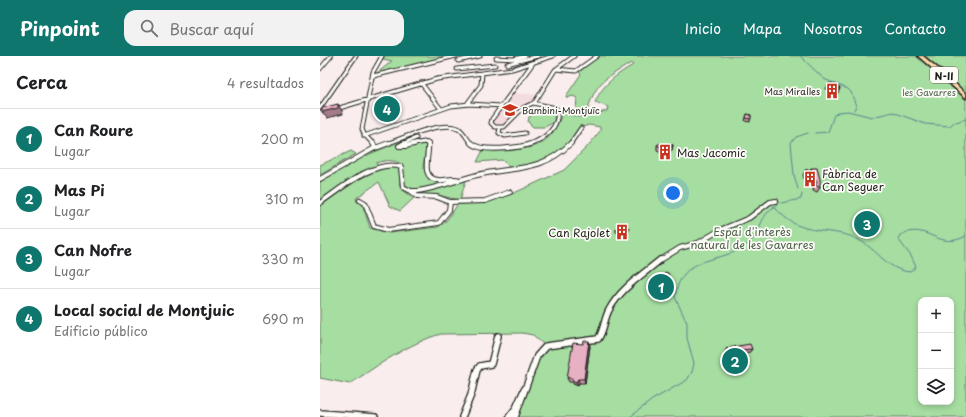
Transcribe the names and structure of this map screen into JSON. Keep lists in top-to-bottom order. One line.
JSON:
{"streets":{"highway":["N-II"]},"parks":["les Gavarres","Espai d'interès natural de les Gavarres"],"places":{"building":["Mas Miralles","Mas Jacomic","Fàbrica de Can Seguer","Can Rajolet"],"school or university":["Bambini-Montjuïc"]},"page":{"header":"Pinpoint","search":"Buscar aquí","nav":["Inicio","Mapa","Nosotros","Contacto"],"heading":["Cerca","4 resultados"],"pins":["4","3","1","2"],"list":[{"mark":"1","name":"Can Roure","note":"Lugar","value":"200 m"},{"mark":"2","name":"Mas Pi","note":"Lugar","value":"310 m"},{"mark":"3","name":"Can Nofre","note":"Lugar","value":"330 m"},{"mark":"4","name":"Local social de Montjuic","note":"Edificio público","value":"690 m"}],"map_buttons":["+","−"]}}
